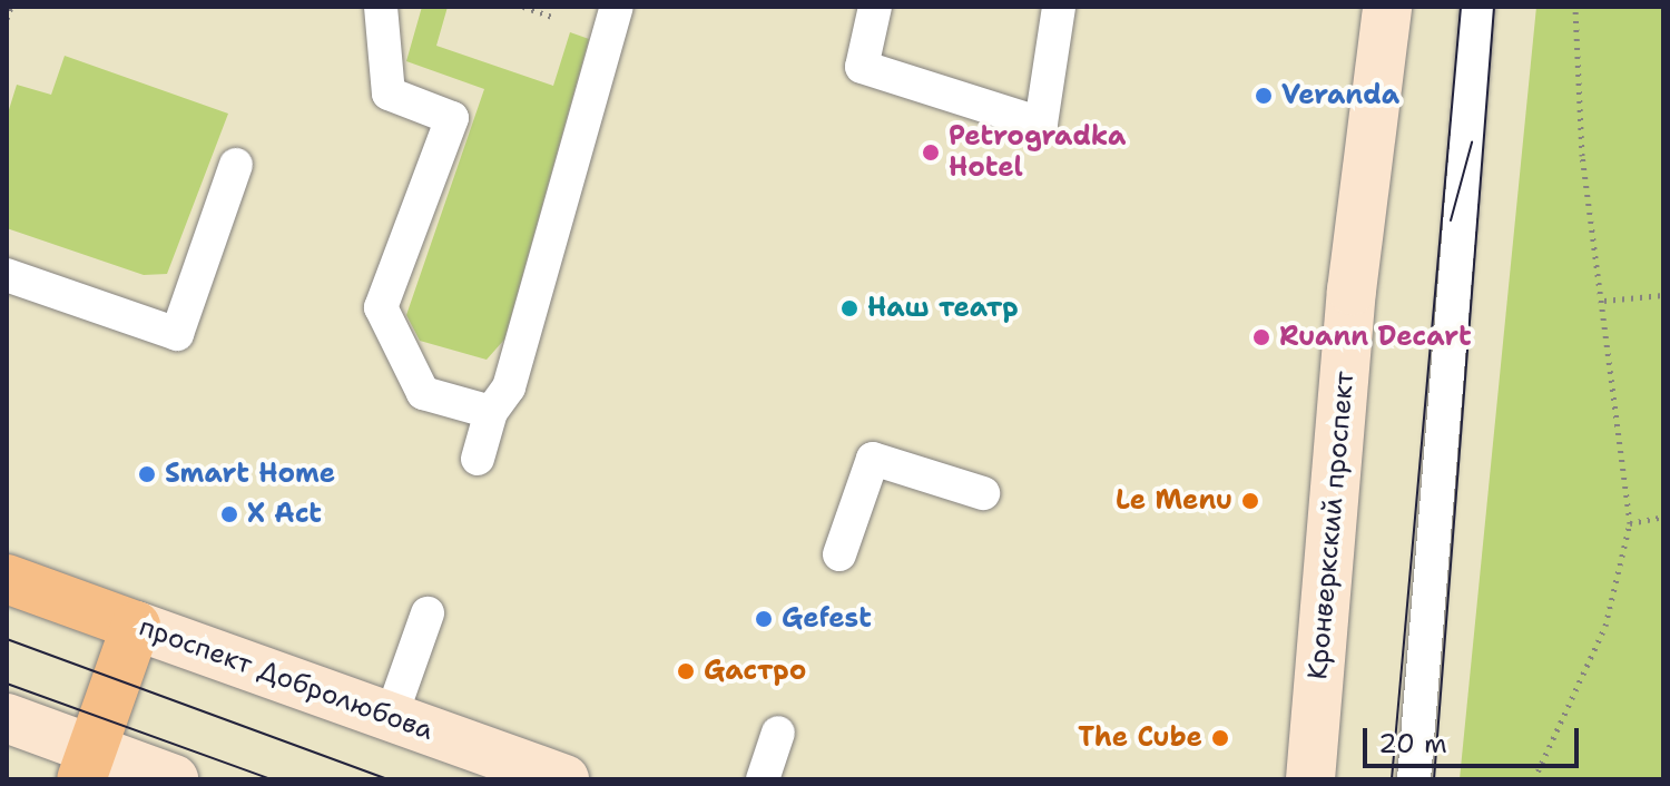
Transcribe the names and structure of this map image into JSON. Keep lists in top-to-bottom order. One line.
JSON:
{"streets":{"main road":["проспект Добролюбова"],"street":["Кронверкский проспект"]},"places":["Veranda","Petrogradka Hotel","Наш театр","Ruann Decart","Smart Home","Le Menu","X Act","Gefest","Gастро","The Cube"],"scale_bar":"20 m"}
